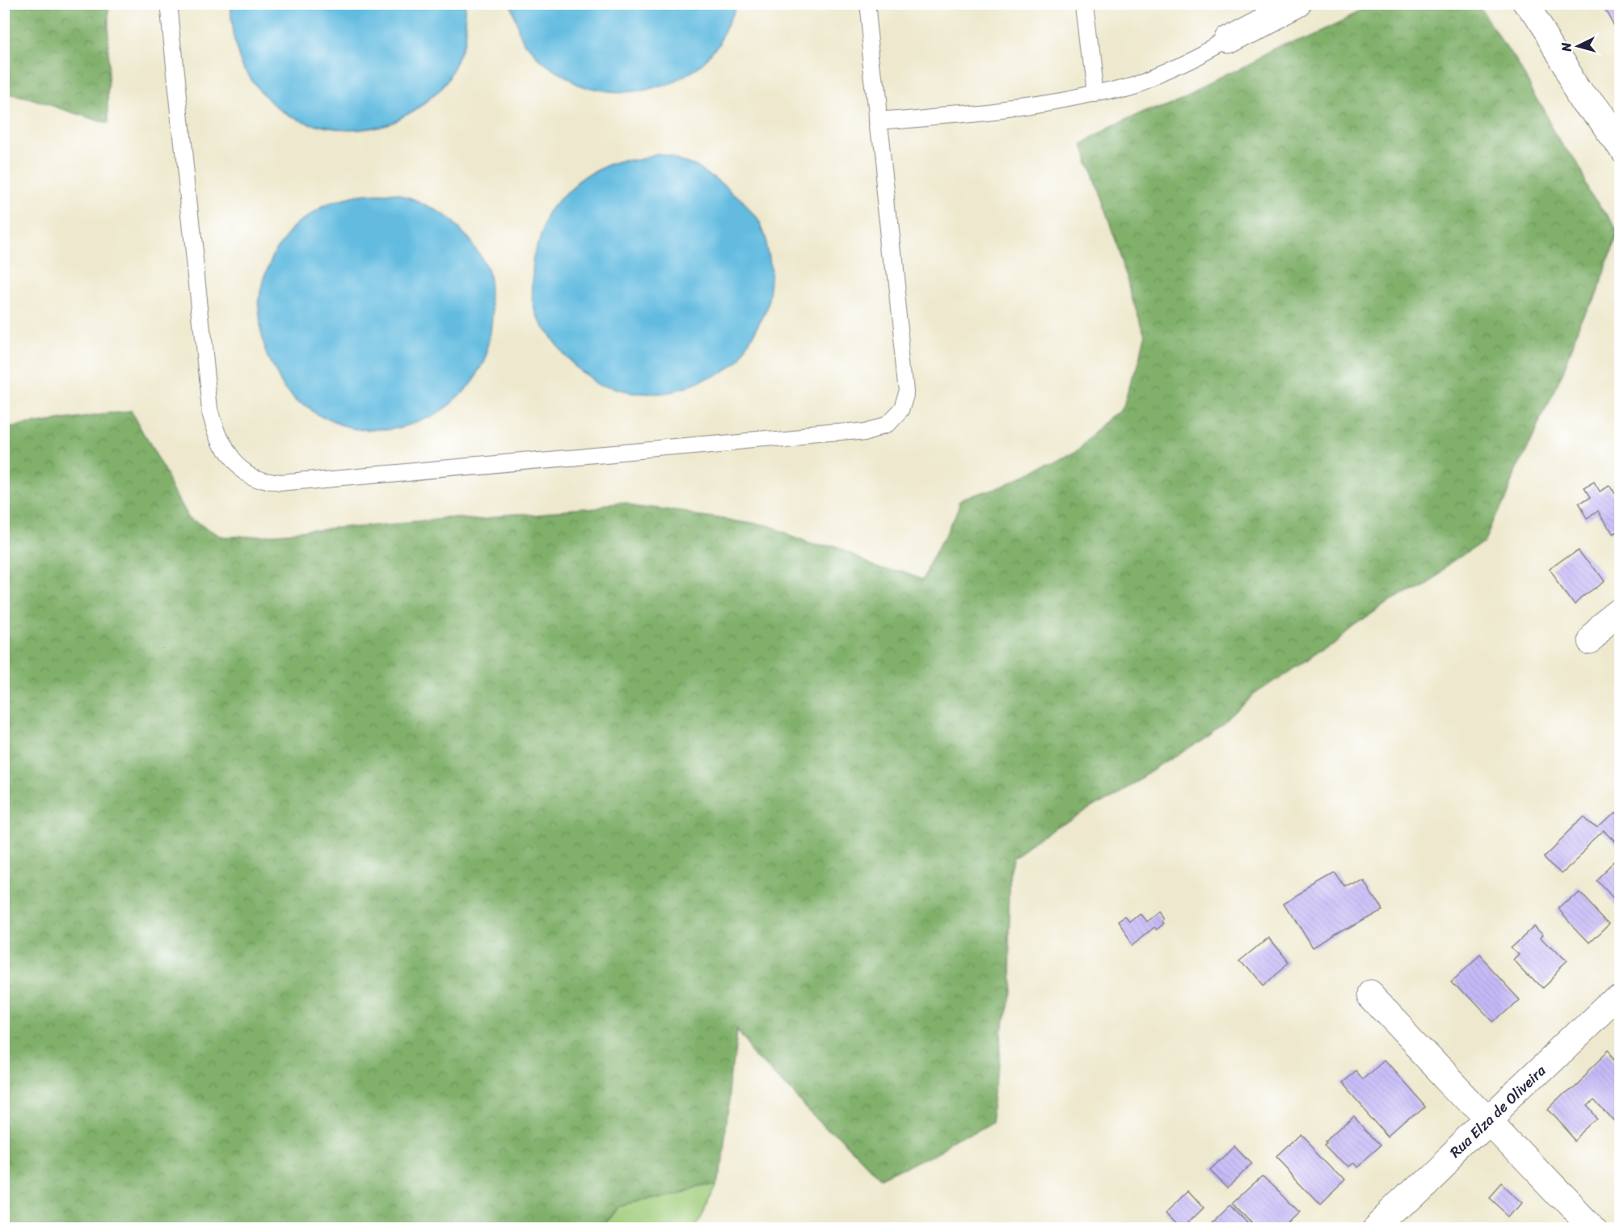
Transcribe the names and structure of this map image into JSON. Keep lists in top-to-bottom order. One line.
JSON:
{"streets":{"street":["Rua Elza de Oliveira"]},"north":"left"}
